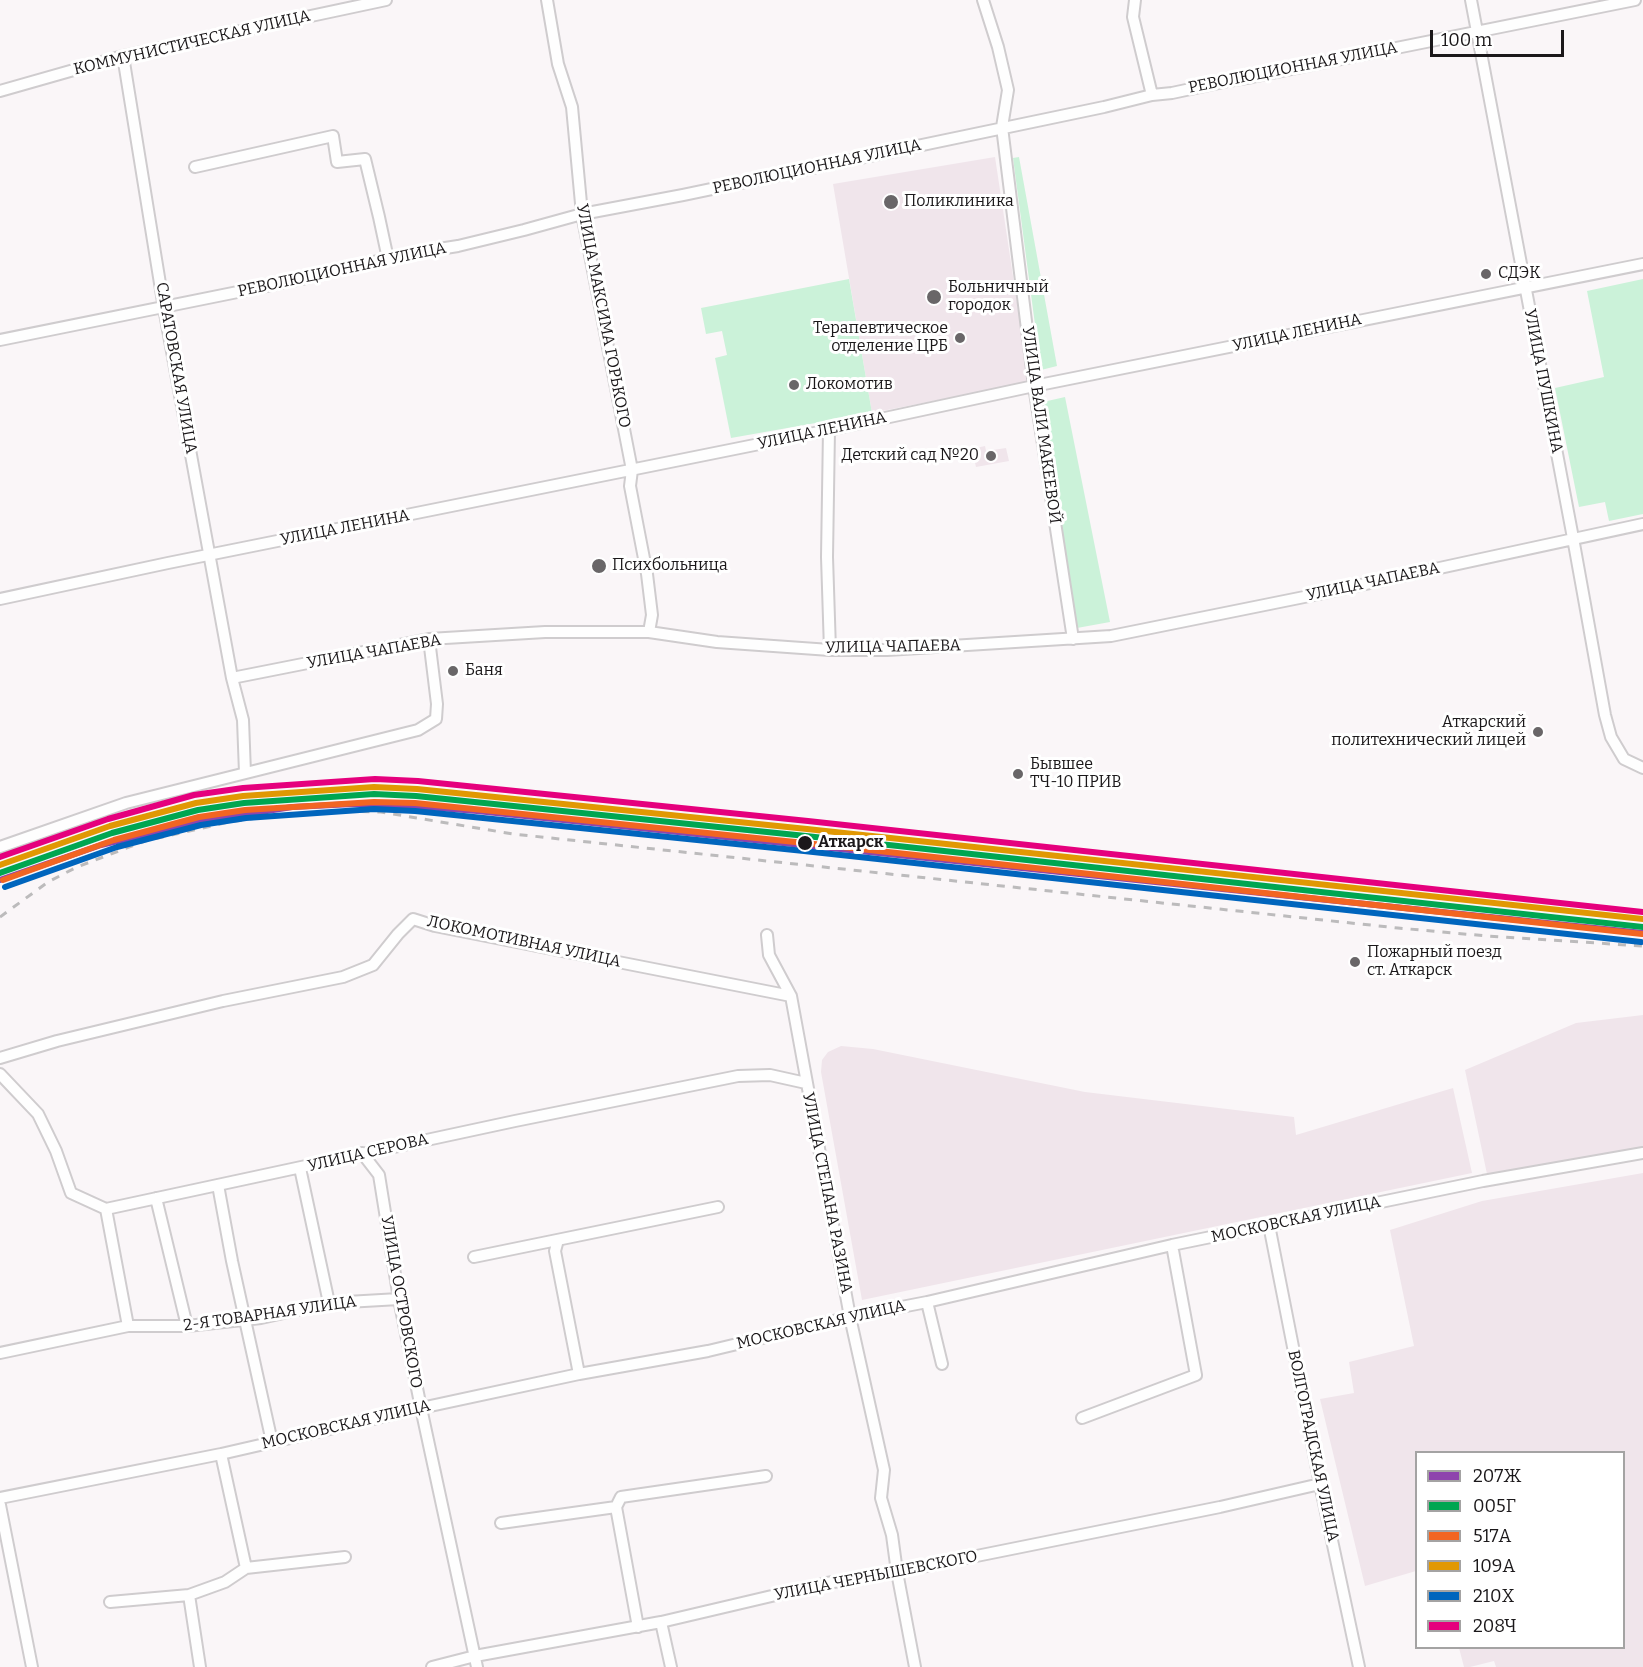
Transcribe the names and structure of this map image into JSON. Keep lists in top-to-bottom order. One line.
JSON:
{"streets":{"street":["КОММУНИСТИЧЕСКАЯ УЛИЦА","РЕВОЛЮЦИОННАЯ УЛИЦА","УЛИЦА МАКСИМА ГОРЬКОГО","УЛИЦА ЛЕНИНА","САРАТОВСКАЯ УЛИЦА","УЛИЦА ПУШКИНА","УЛИЦА ВАЛИ МАКЕЕВОЙ","УЛИЦА ЧАПАЕВА","ЛОКОМОТИВНАЯ УЛИЦА","УЛИЦА СЕРОВА","УЛИЦА СТЕПАНА РАЗИНА","МОСКОВСКАЯ УЛИЦА","УЛИЦА ОСТРОВСКОГО","2-Я ТОВАРНАЯ УЛИЦА","ВОЛГОГРАДСКАЯ УЛИЦА","УЛИЦА ЧЕРНЫШЕВСКОГО"]},"crossings":[["КОММУНИСТИЧЕСКАЯ УЛИЦА","САРАТОВСКАЯ УЛИЦА"],["РЕВОЛЮЦИОННАЯ УЛИЦА","УЛИЦА МАКСИМА ГОРЬКОГО"],["РЕВОЛЮЦИОННАЯ УЛИЦА","САРАТОВСКАЯ УЛИЦА"],["РЕВОЛЮЦИОННАЯ УЛИЦА","УЛИЦА ПУШКИНА"],["РЕВОЛЮЦИОННАЯ УЛИЦА","УЛИЦА ВАЛИ МАКЕЕВОЙ"],["УЛИЦА МАКСИМА ГОРЬКОГО","УЛИЦА ЛЕНИНА"],["УЛИЦА МАКСИМА ГОРЬКОГО","УЛИЦА ЧАПАЕВА"],["УЛИЦА ЛЕНИНА","САРАТОВСКАЯ УЛИЦА"],["УЛИЦА ЛЕНИНА","УЛИЦА ПУШКИНА"],["УЛИЦА ЛЕНИНА","УЛИЦА ВАЛИ МАКЕЕВОЙ"],["САРАТОВСКАЯ УЛИЦА","УЛИЦА ЧАПАЕВА"],["УЛИЦА ПУШКИНА","УЛИЦА ЧАПАЕВА"],["УЛИЦА ВАЛИ МАКЕЕВОЙ","УЛИЦА ЧАПАЕВА"],["ЛОКОМОТИВНАЯ УЛИЦА","УЛИЦА СТЕПАНА РАЗИНА"],["УЛИЦА СЕРОВА","УЛИЦА СТЕПАНА РАЗИНА"],["УЛИЦА СЕРОВА","УЛИЦА ОСТРОВСКОГО"],["УЛИЦА СТЕПАНА РАЗИНА","МОСКОВСКАЯ УЛИЦА"],["УЛИЦА СТЕПАНА РАЗИНА","УЛИЦА ЧЕРНЫШЕВСКОГО"],["МОСКОВСКАЯ УЛИЦА","УЛИЦА ОСТРОВСКОГО"],["МОСКОВСКАЯ УЛИЦА","ВОЛГОГРАДСКАЯ УЛИЦА"],["УЛИЦА ОСТРОВСКОГО","2-Я ТОВАРНАЯ УЛИЦА"],["УЛИЦА ОСТРОВСКОГО","УЛИЦА ЧЕРНЫШЕВСКОГО"],["ВОЛГОГРАДСКАЯ УЛИЦА","УЛИЦА ЧЕРНЫШЕВСКОГО"]],"places":["Поликлиника","СДЭК","Больничный городок","Терапевтическое отделение ЦРБ","Локомотив","Детский сад №20","Психбольница","Баня","Аткарский политехнический лицей","Бывшее ТЧ-10 ПРИВ","Аткарск","Пожарный поезд ст. Аткарск"],"lines":["transit line 208Ч","transit line 109А","transit line 005Г","transit line 517А","transit line 207Ж","transit line 210Х"],"legend":["207Ж","005Г","517А","109А","210Х","208Ч"],"scale_bar":"100 m"}
